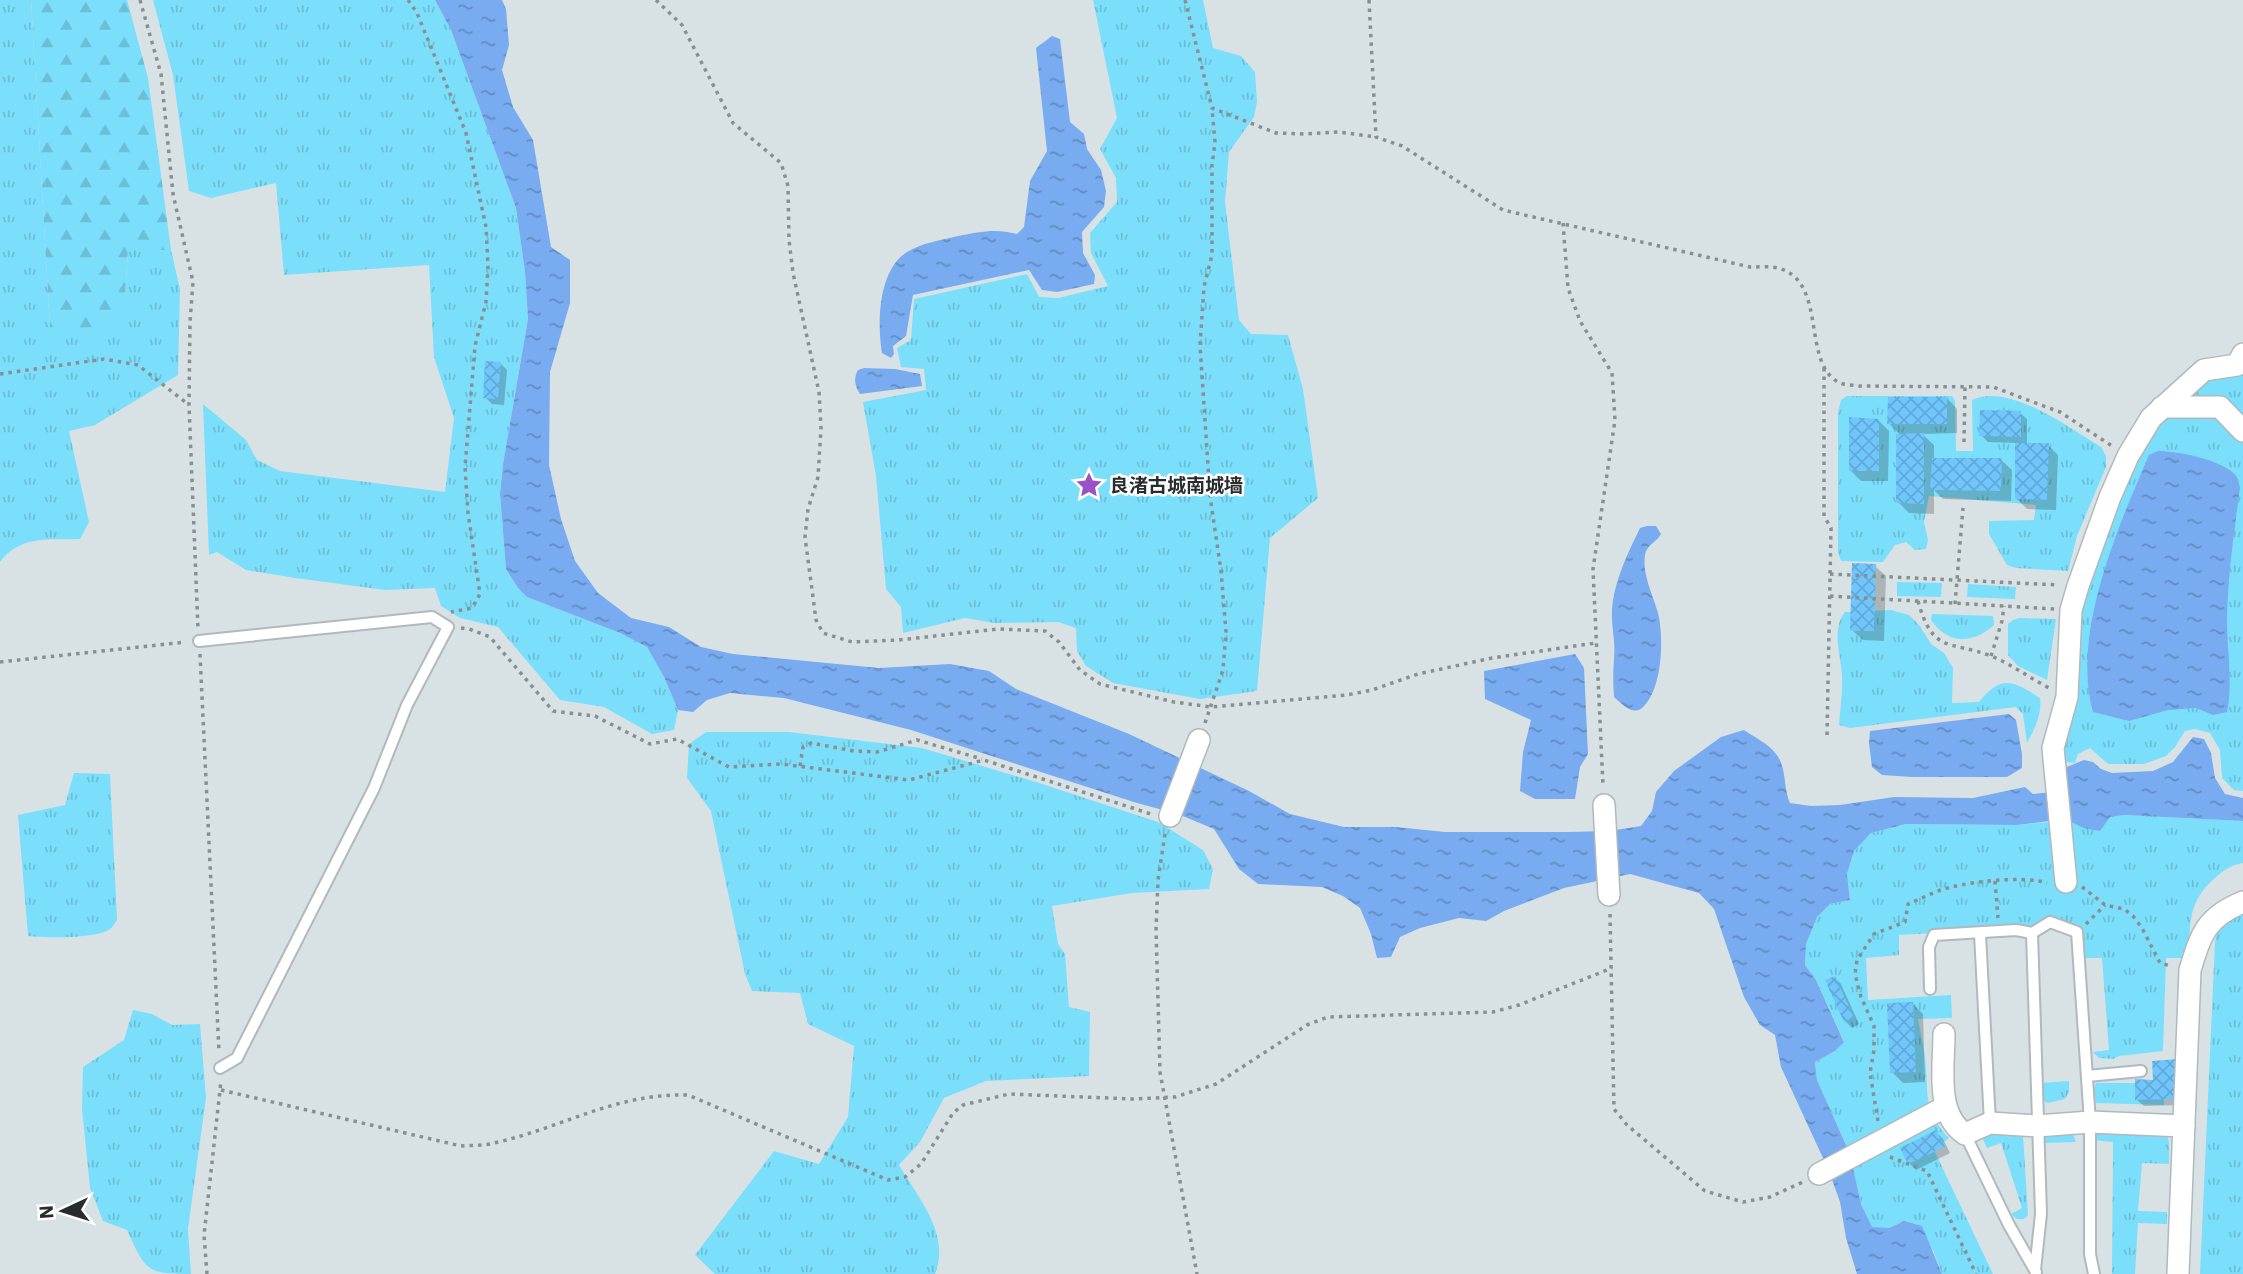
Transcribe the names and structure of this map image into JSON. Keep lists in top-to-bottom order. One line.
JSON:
{"places":{"place":["良渚古城南城墙"]},"north":"left"}
